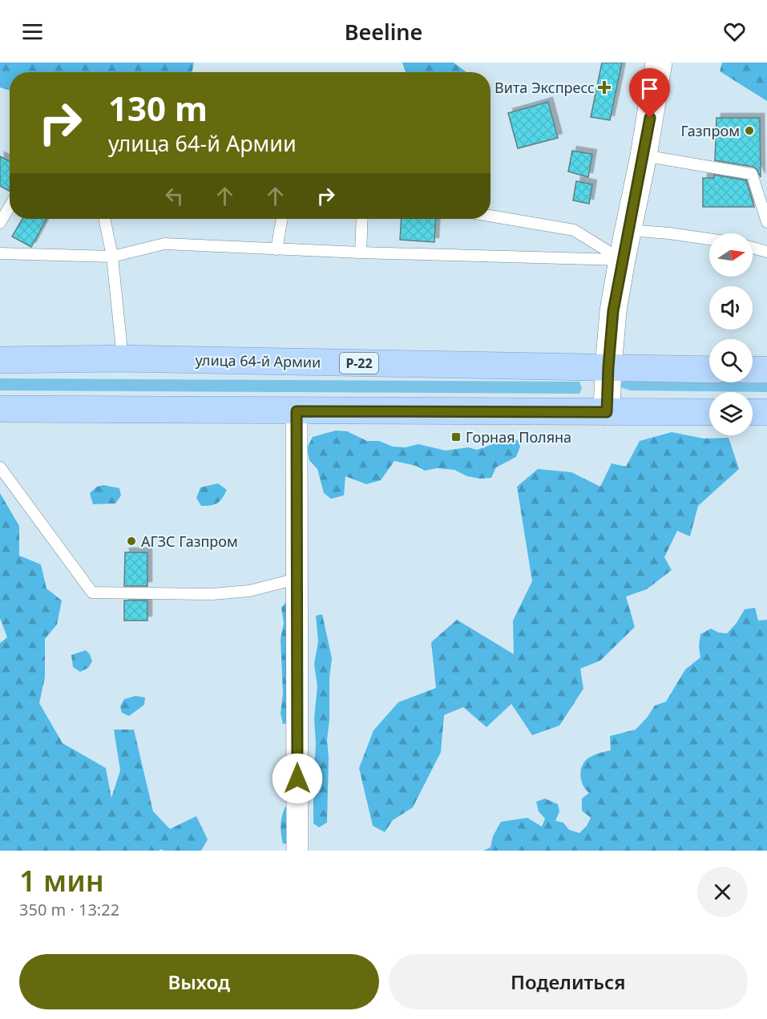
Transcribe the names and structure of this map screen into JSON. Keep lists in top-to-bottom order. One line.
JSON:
{"streets":{"highway":["улица 64-й Армии","Р-22"]},"places":{"health":["Вита Экспресс"],"other":["Газпром","АГЗС Газпром"],"transit":["Горная Поляна"]},"north":"right","page":{"header":"Beeline","turn":["130 m","улица 64-й Армии"],"heading":["1 мин","350 m · 13:22"],"buttons":["Выход","Поделиться"]}}
